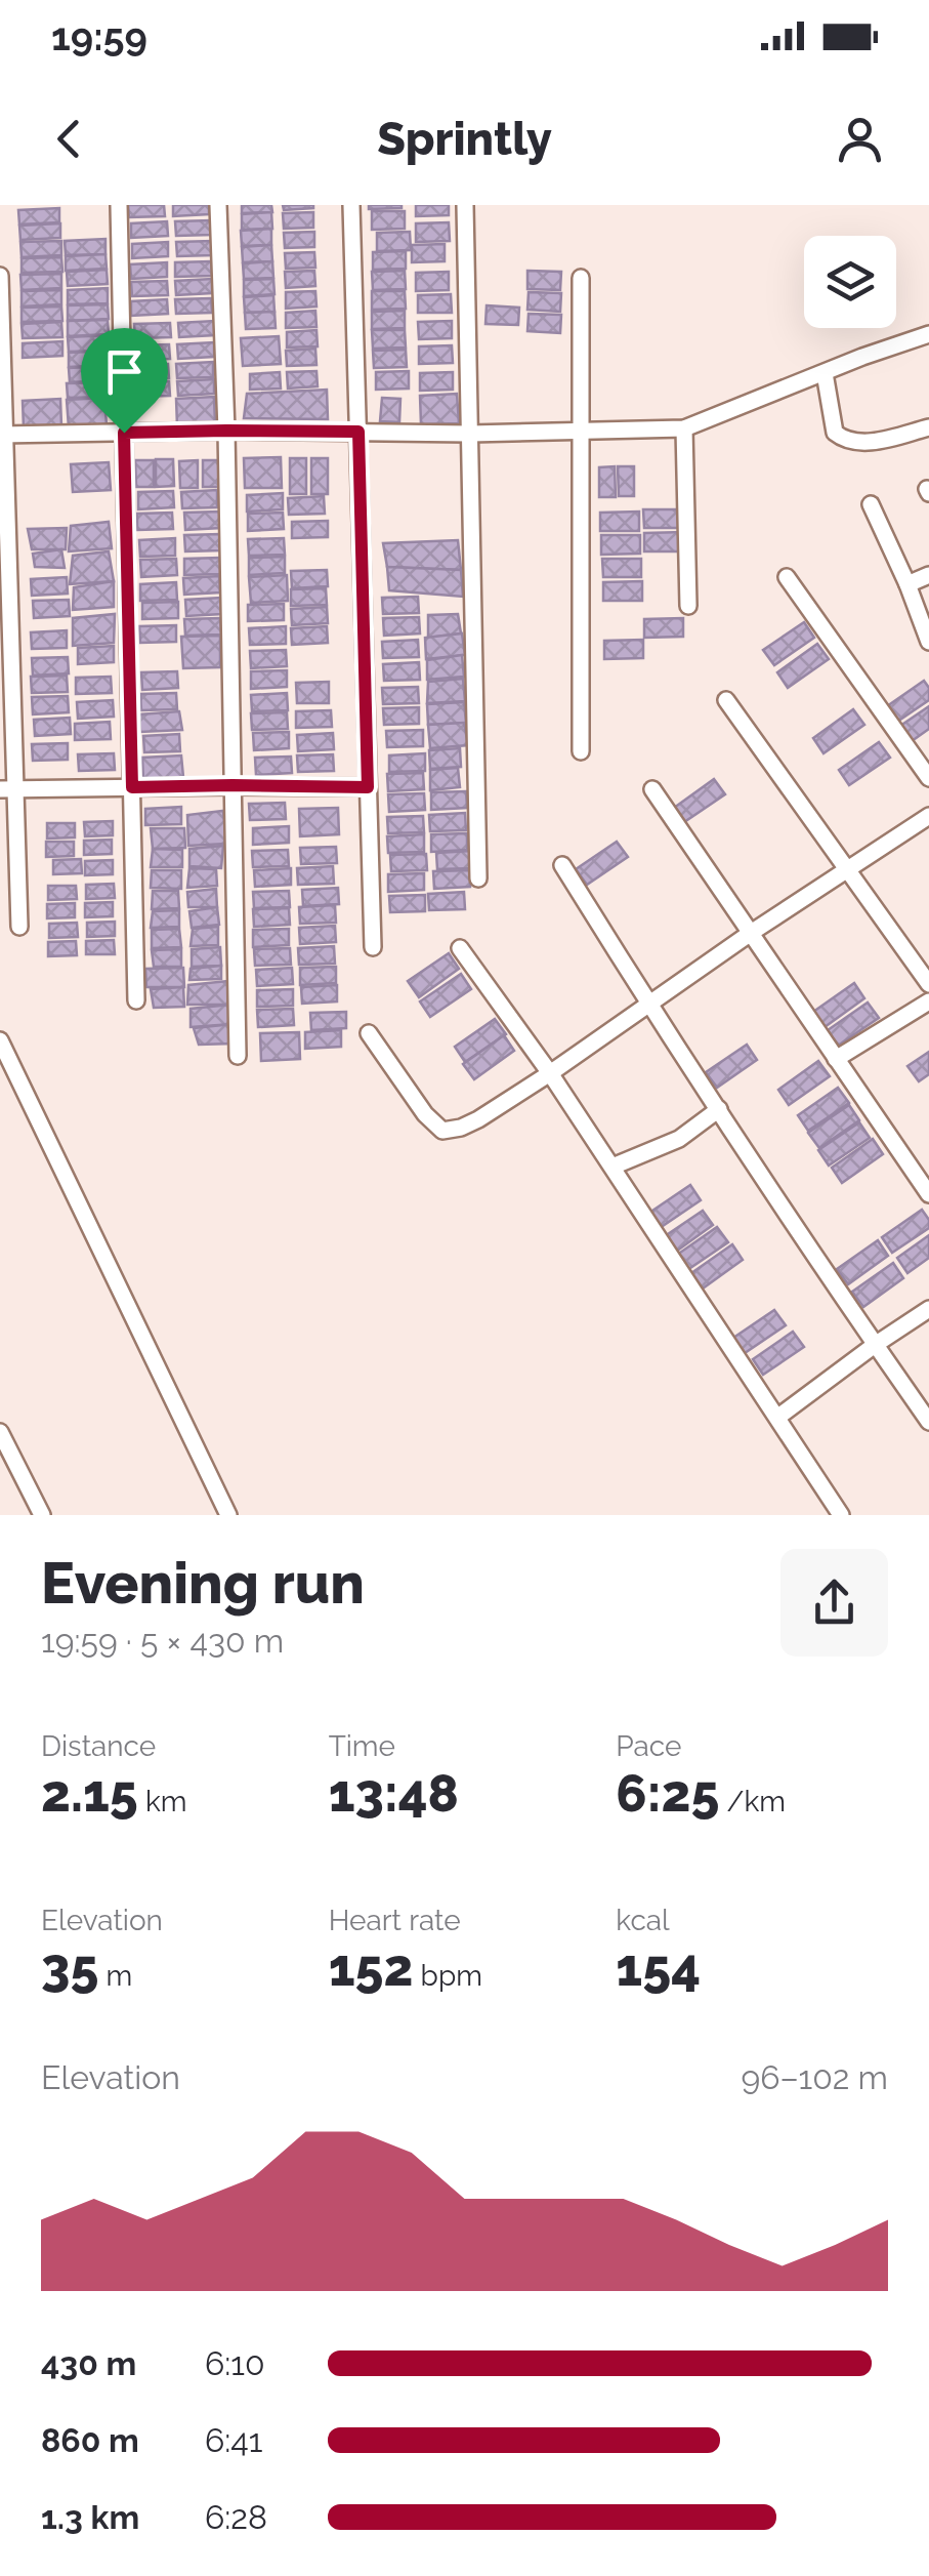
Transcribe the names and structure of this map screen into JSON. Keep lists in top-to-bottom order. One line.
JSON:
{"page":{"status":"19:59","header":"Sprintly","heading":["Evening run","19:59 · 5 × 430 m"],"stats":[["Distance","2.15 km"],["Time","13:48"],["Pace","6:25 /km"],["Elevation","35 m"],["Heart rate","152 bpm"],["kcal","154"]],"chart":["Elevation","96–102 m"],"list":[{"name":"430 m","note":"6:10"},{"name":"860 m","note":"6:41"},{"name":"1.3 km","note":"6:28"}]}}
